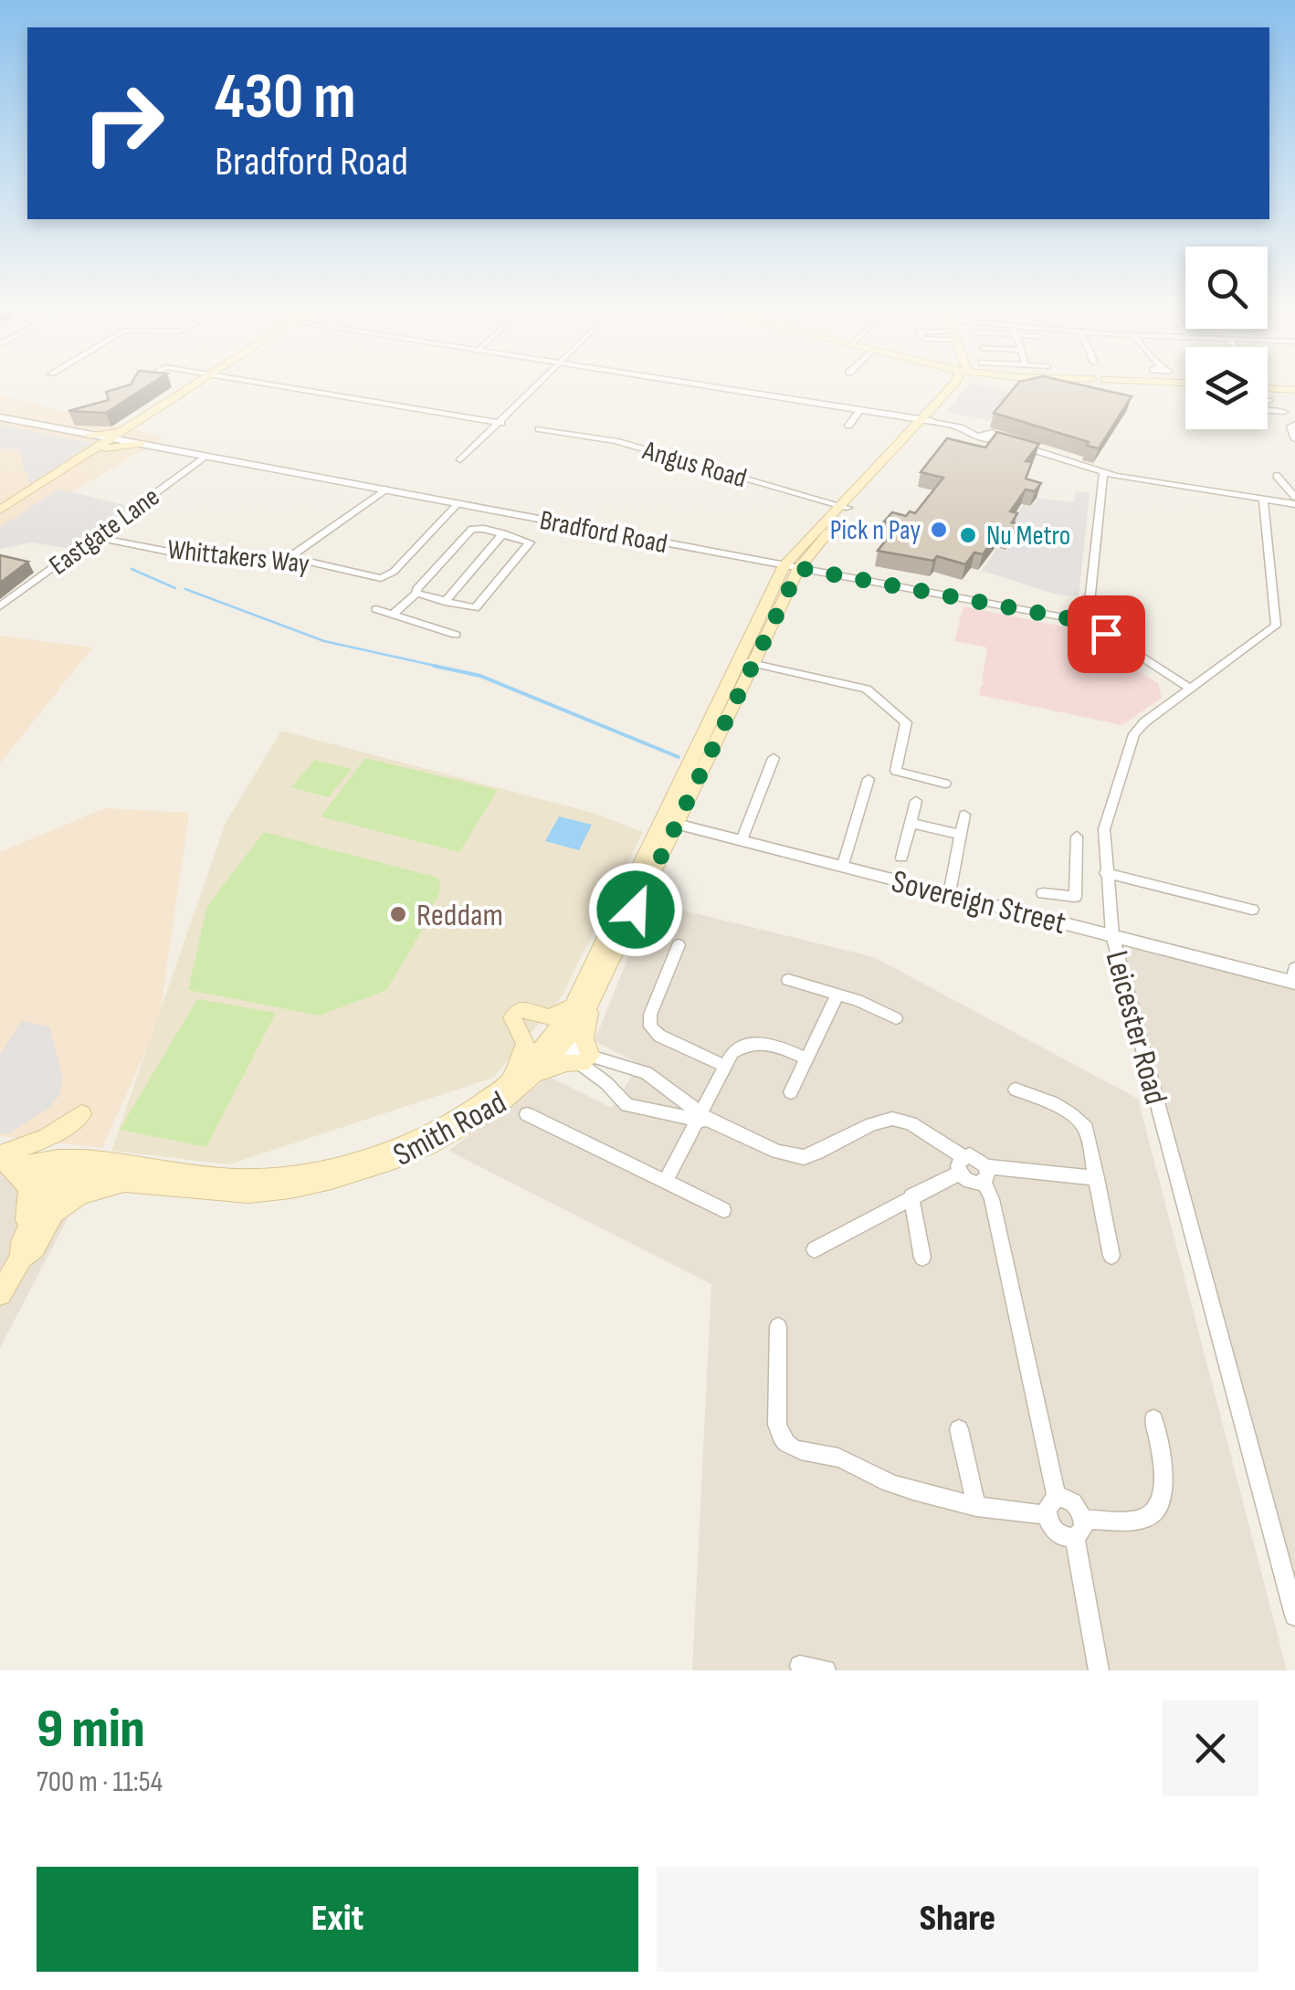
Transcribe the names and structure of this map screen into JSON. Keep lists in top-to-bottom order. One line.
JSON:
{"streets":{"main road":["Smith Road"],"street":["Angus Road","Eastgate Lane","Bradford Road","Whittakers Way","Sovereign Street","Leicester Road"]},"crossings":[["Angus Road","Smith Road"],["Eastgate Lane","Bradford Road"],["Eastgate Lane","Whittakers Way"],["Bradford Road","Whittakers Way"],["Bradford Road","Leicester Road"],["Bradford Road","Smith Road"],["Sovereign Street","Leicester Road"],["Sovereign Street","Smith Road"]],"places":["Pick n Pay","Nu Metro","Reddam"],"page":{"turn":["430 m","Bradford Road"],"heading":["9 min","700 m · 11:54"],"buttons":["Exit","Share"]}}
